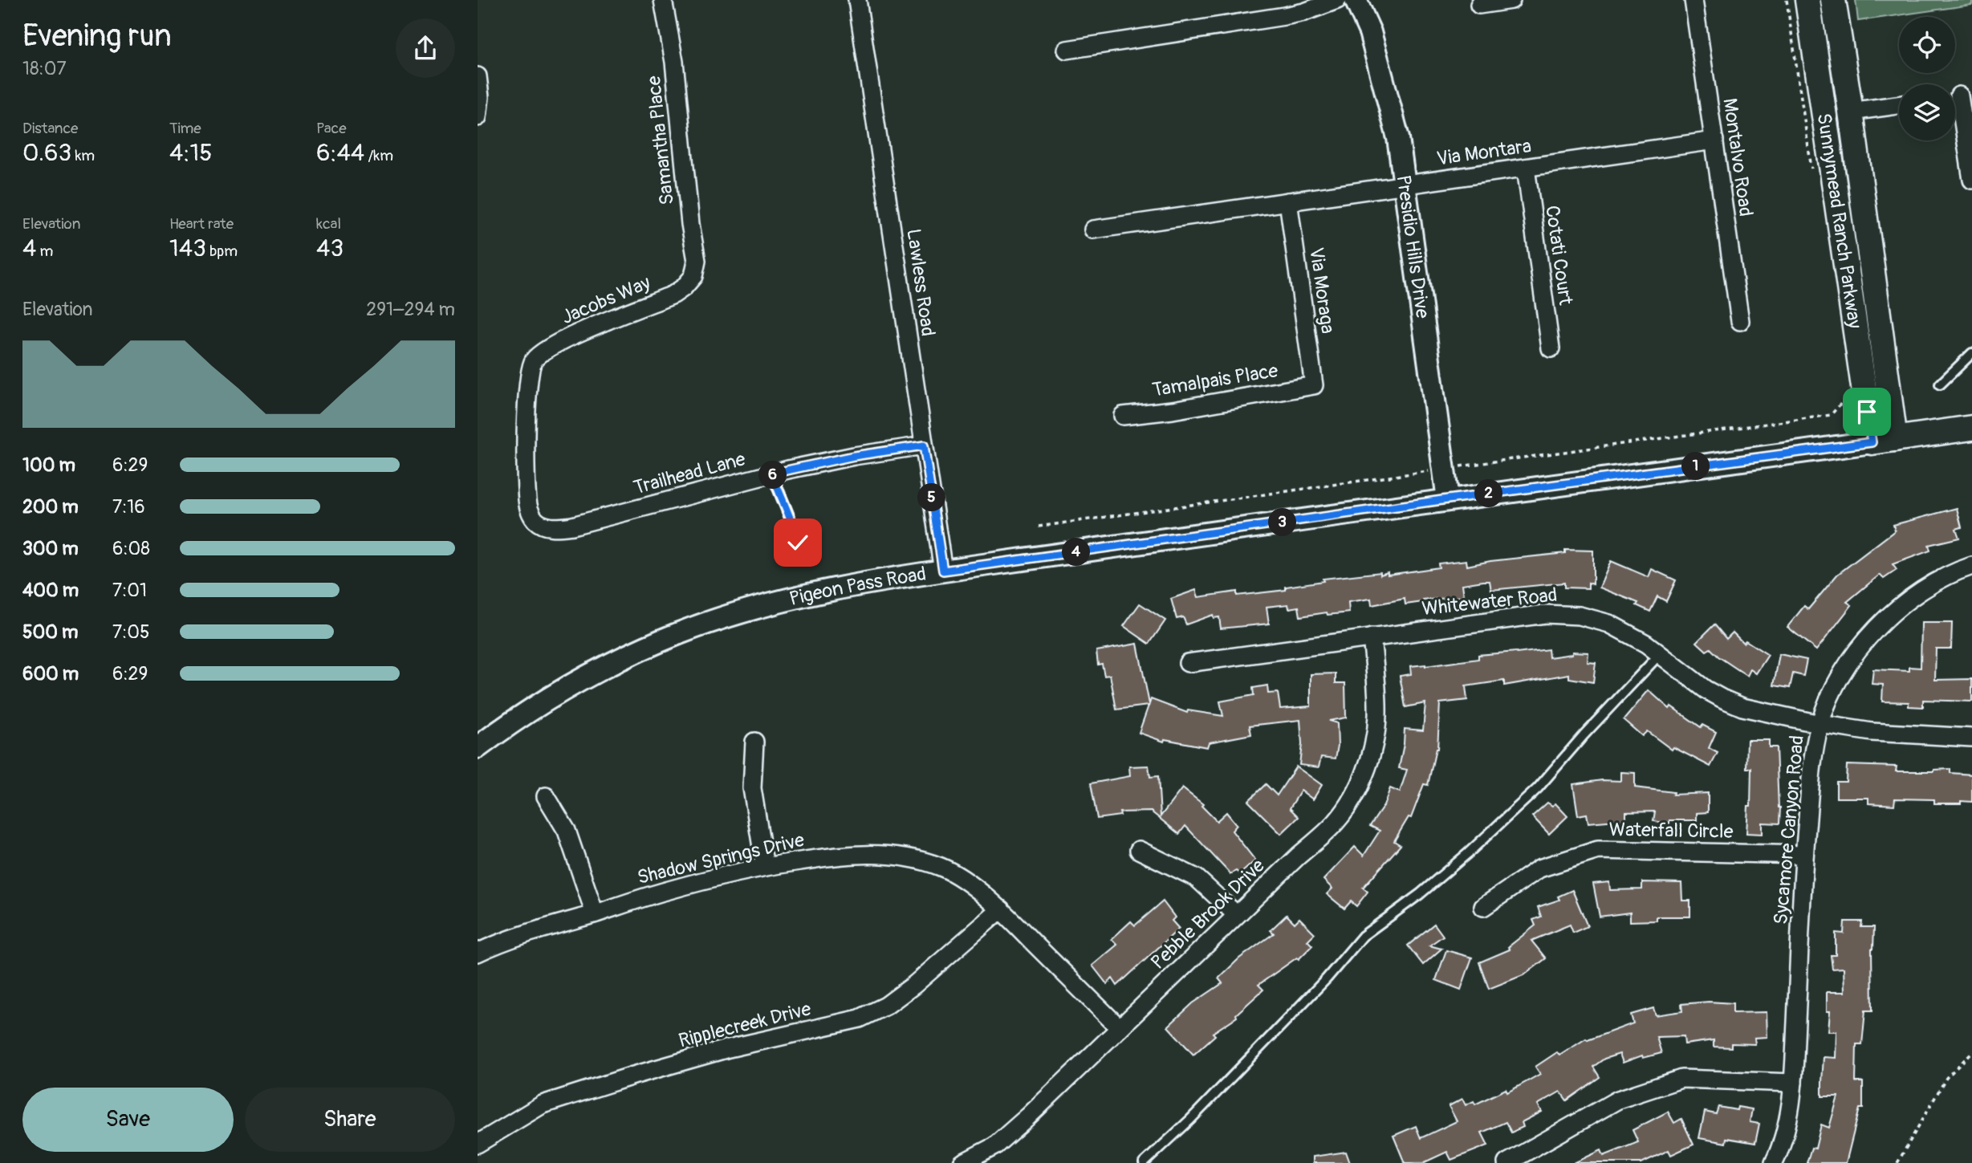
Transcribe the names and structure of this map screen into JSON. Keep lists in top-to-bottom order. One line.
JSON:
{"streets":{"main road":["Sunnymead Ranch Parkway","Pigeon Pass Road"],"street":["Samantha Place","Via Montara","Montalvo Road","Presidio Hills Drive","Cotati Court","Lawless Road","Via Moraga","Jacobs Way","Tamalpais Place","Trailhead Lane","Whitewater Road","Sycamore Canyon Road","Waterfall Circle","Shadow Springs Drive","Pebble Brook Drive","Ripplecreek Drive"]},"crossings":[["Samantha Place","Jacobs Way"],["Via Montara","Montalvo Road"],["Via Montara","Presidio Hills Drive"],["Via Montara","Cotati Court"],["Via Montara","Via Moraga"],["Sunnymead Ranch Parkway","Pigeon Pass Road"],["Presidio Hills Drive","Pigeon Pass Road"],["Lawless Road","Trailhead Lane"],["Lawless Road","Pigeon Pass Road"],["Via Moraga","Tamalpais Place"],["Jacobs Way","Trailhead Lane"],["Whitewater Road","Sycamore Canyon Road"],["Whitewater Road","Pebble Brook Drive"],["Sycamore Canyon Road","Waterfall Circle"],["Shadow Springs Drive","Pebble Brook Drive"],["Shadow Springs Drive","Ripplecreek Drive"]],"page":{"heading":["Evening run","18:07"],"stats":[["Distance","0.63 km"],["Time","4:15"],["Pace","6:44 /km"],["Elevation","4 m"],["Heart rate","143 bpm"],["kcal","43"]],"chart":["Elevation","291–294 m"],"list":[{"name":"100 m","note":"6:29"},{"name":"200 m","note":"7:16"},{"name":"300 m","note":"6:08"},{"name":"400 m","note":"7:01"},{"name":"500 m","note":"7:05"},{"name":"600 m","note":"6:29"}],"pins":["1","6","2","5","3","4"],"buttons":["Save","Share"]}}
